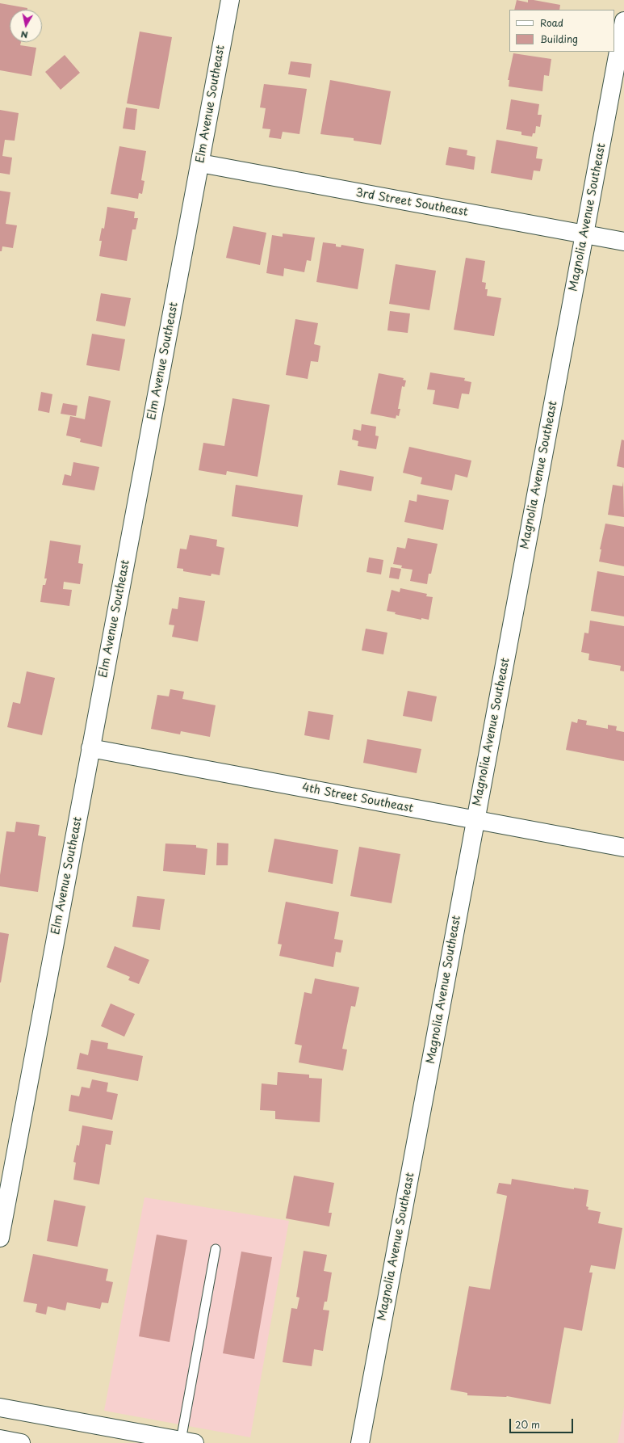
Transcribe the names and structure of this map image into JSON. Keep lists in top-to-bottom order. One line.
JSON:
{"streets":{"street":["Elm Avenue Southeast","3rd Street Southeast","Magnolia Avenue Southeast","4th Street Southeast"]},"crossings":[["Elm Avenue Southeast","3rd Street Southeast"],["Elm Avenue Southeast","4th Street Southeast"],["3rd Street Southeast","Magnolia Avenue Southeast"],["Magnolia Avenue Southeast","4th Street Southeast"]],"legend":["Road","Building"],"scale_bar":"20 m","north":"bottom"}
